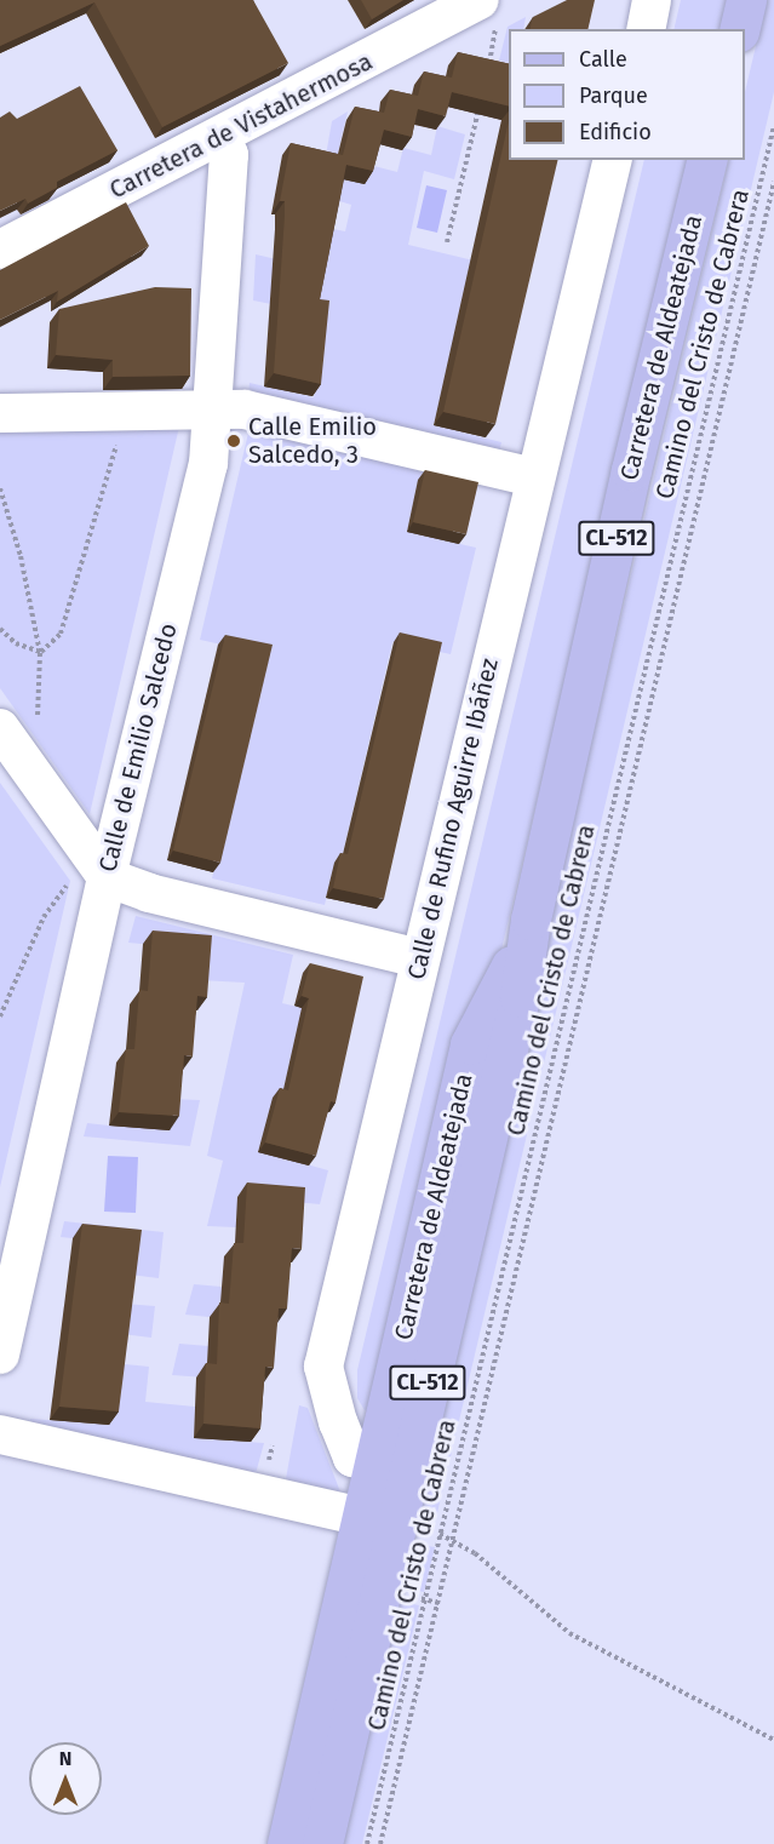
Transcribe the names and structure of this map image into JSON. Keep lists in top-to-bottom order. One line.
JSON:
{"streets":{"main road":["Carretera de Aldeatejada","CL-512"],"street":["Carretera de Vistahermosa","Calle de Emilio Salcedo","Calle de Rufino Aguirre Ibáñez"],"path":["Camino del Cristo de Cabrera"]},"crossings":[["Carretera de Vistahermosa","Calle de Emilio Salcedo"],["Carretera de Aldeatejada","Calle de Rufino Aguirre Ibáñez"]],"places":["Calle Emilio Salcedo, 3"],"legend":["Calle","Parque","Edificio"],"north":"top"}
